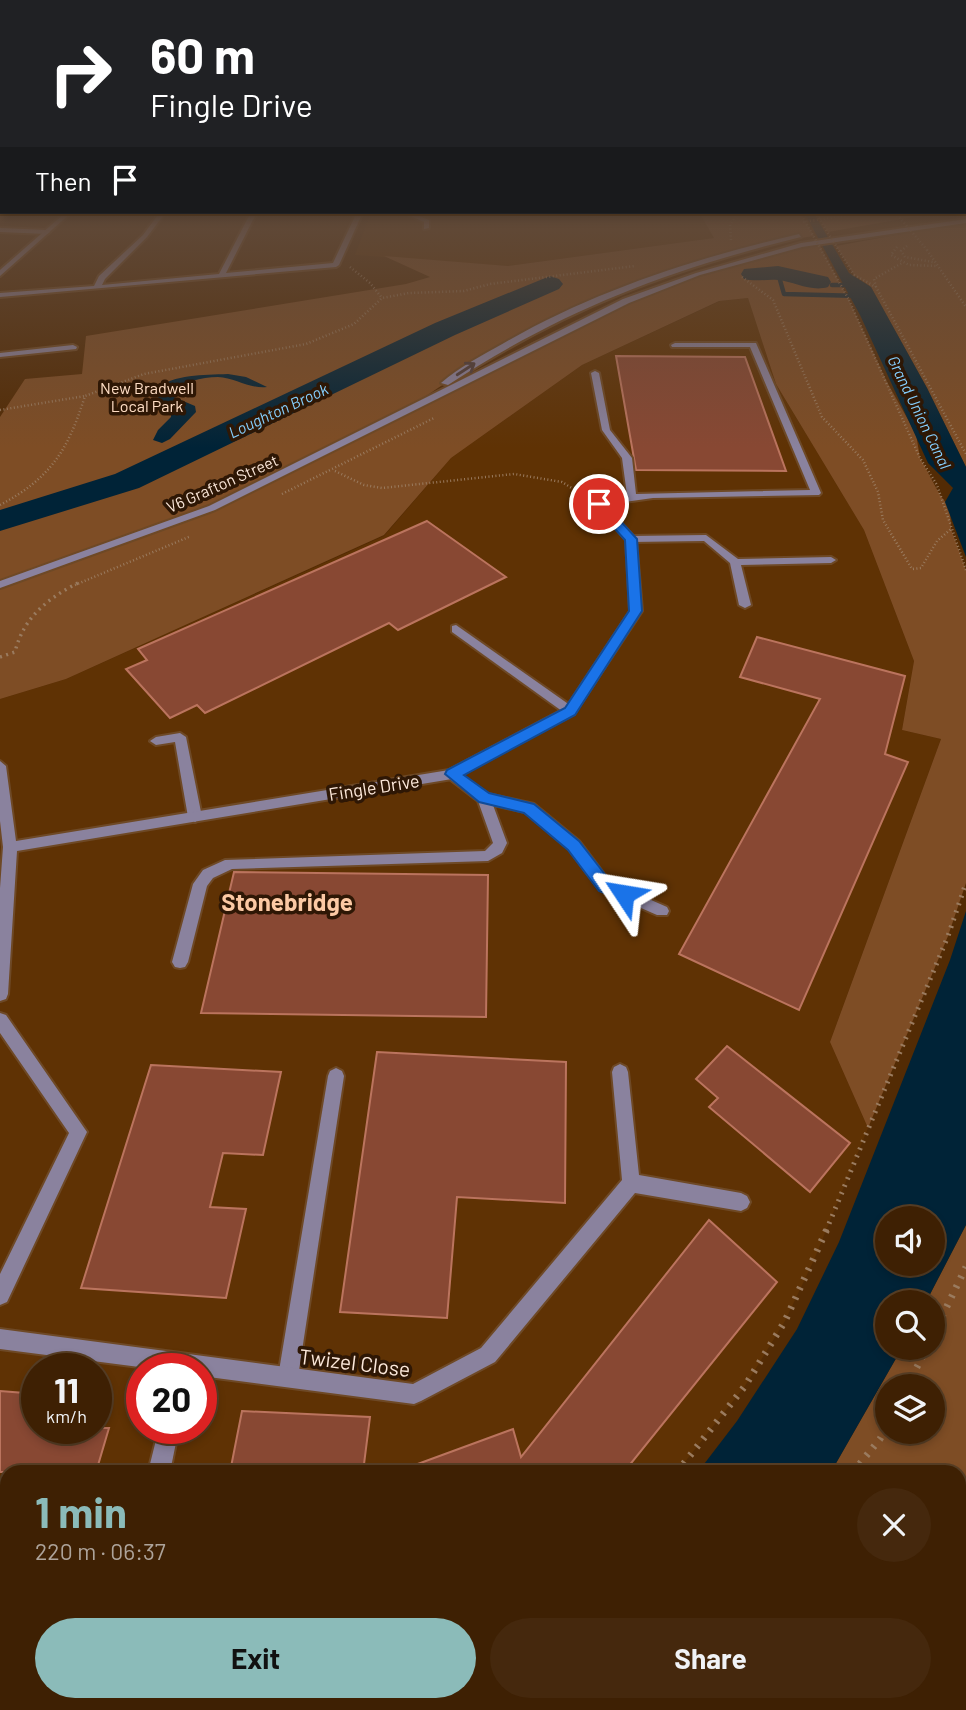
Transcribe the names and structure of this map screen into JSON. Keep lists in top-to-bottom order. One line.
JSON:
{"streets":{"street":["V6 Grafton Street","Fingle Drive","Twizel Close"]},"districts":["Stonebridge"],"water":["Loughton Brook","Grand Union Canal"],"parks":["New Bradwell Local Park"],"page":{"turn":["60 m","Fingle Drive"],"then":"Then","speed":"11 km/h","limit":"20","heading":["1 min","220 m · 06:37"],"buttons":["Exit","Share"]}}
